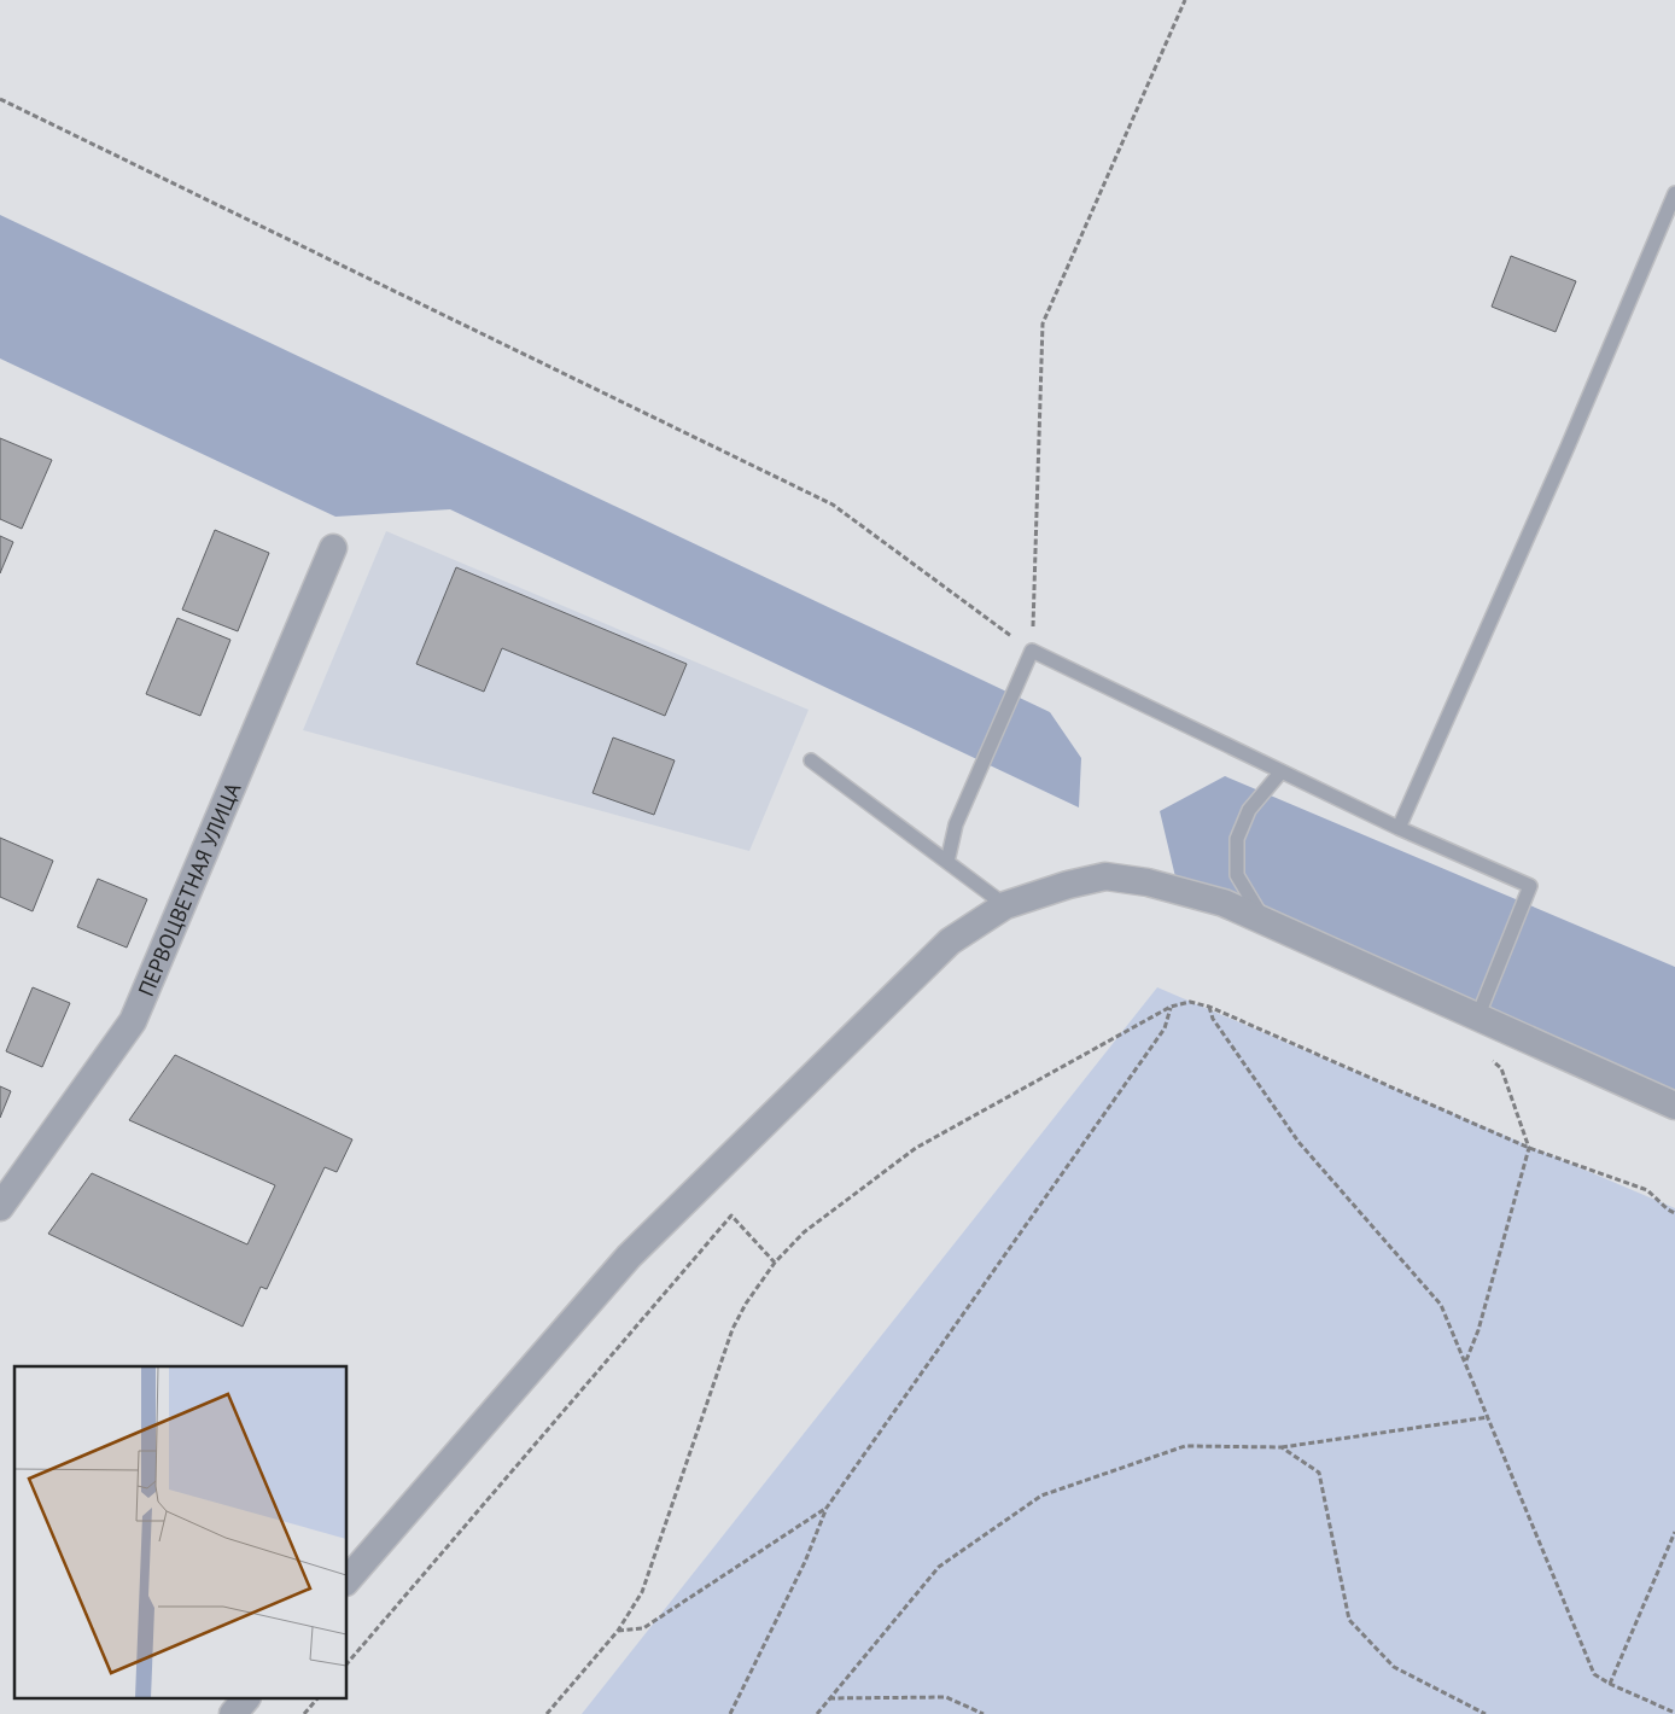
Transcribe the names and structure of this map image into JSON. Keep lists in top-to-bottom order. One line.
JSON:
{"streets":{"street":["ПЕРВОЦВЕТНАЯ УЛИЦА"]}}
